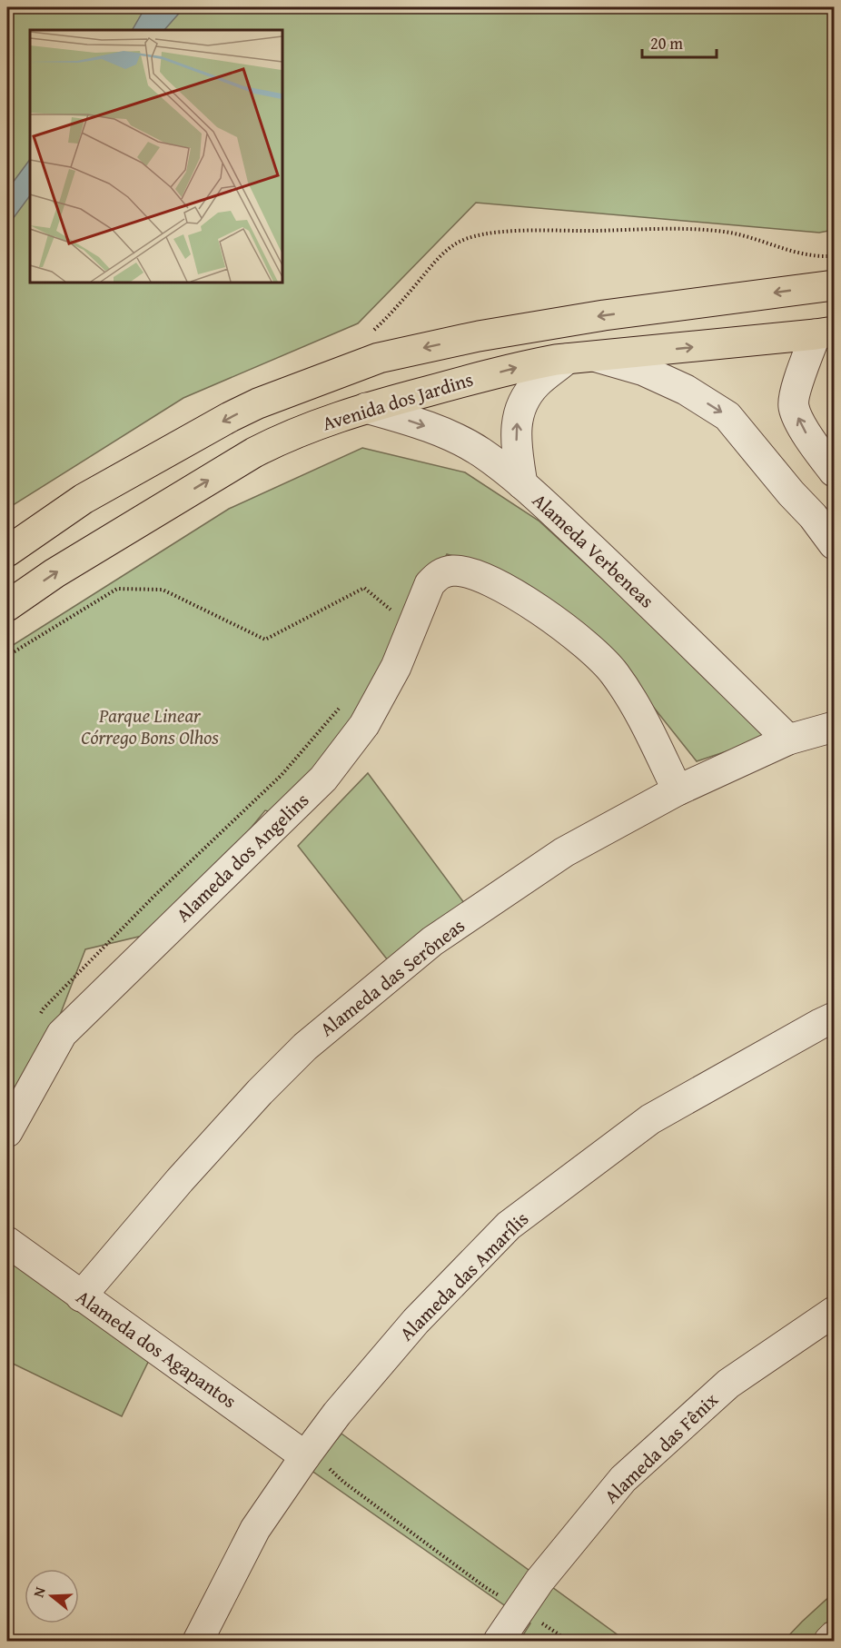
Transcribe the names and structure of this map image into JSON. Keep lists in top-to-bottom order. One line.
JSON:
{"streets":{"main road":["Avenida dos Jardins"],"street":["Alameda Verbeneas","Alameda dos Angelins","Alameda das Serôneas","Alameda das Amarílis","Alameda dos Agapantos","Alameda das Fênix"]},"crossings":[["Avenida dos Jardins","Alameda Verbeneas"],["Alameda Verbeneas","Alameda das Serôneas"],["Alameda dos Angelins","Alameda das Serôneas"],["Alameda das Serôneas","Alameda dos Agapantos"],["Alameda das Amarílis","Alameda dos Agapantos"]],"parks":["Parque Linear Córrego Bons Olhos"],"scale_bar":"20 m","north":"left"}
